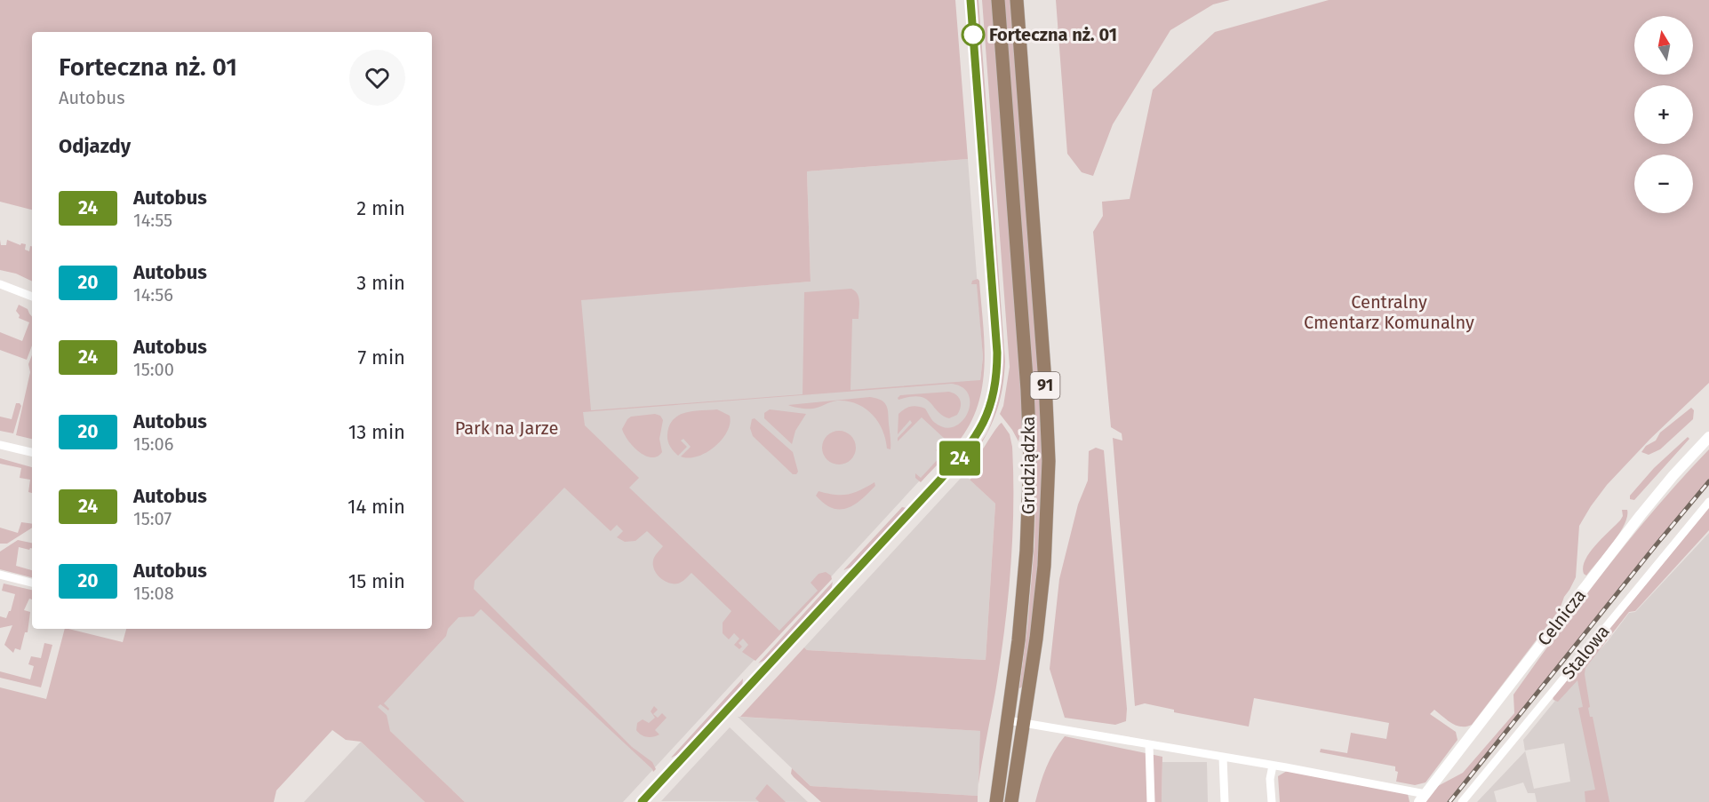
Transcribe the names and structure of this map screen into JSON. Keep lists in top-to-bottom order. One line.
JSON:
{"streets":{"main road":["91","Grudziądzka"],"street":["Celnicza","Stalowa"]},"parks":["Centralny Cmentarz Komunalny","Park na Jarze"],"places":["Forteczna nż. 01"],"lines":["bus line 24"],"north":"top","page":{"on_map":"24","map_buttons":["+","−"],"heading":[["Forteczna nż. 01","Autobus"],"Odjazdy"],"list":[{"mark":"24","name":"Autobus","note":"14:55","value":"2 min"},{"mark":"20","name":"Autobus","note":"14:56","value":"3 min"},{"mark":"24","name":"Autobus","note":"15:00","value":"7 min"},{"mark":"20","name":"Autobus","note":"15:06","value":"13 min"},{"mark":"24","name":"Autobus","note":"15:07","value":"14 min"},{"mark":"20","name":"Autobus","note":"15:08","value":"15 min"}]}}
